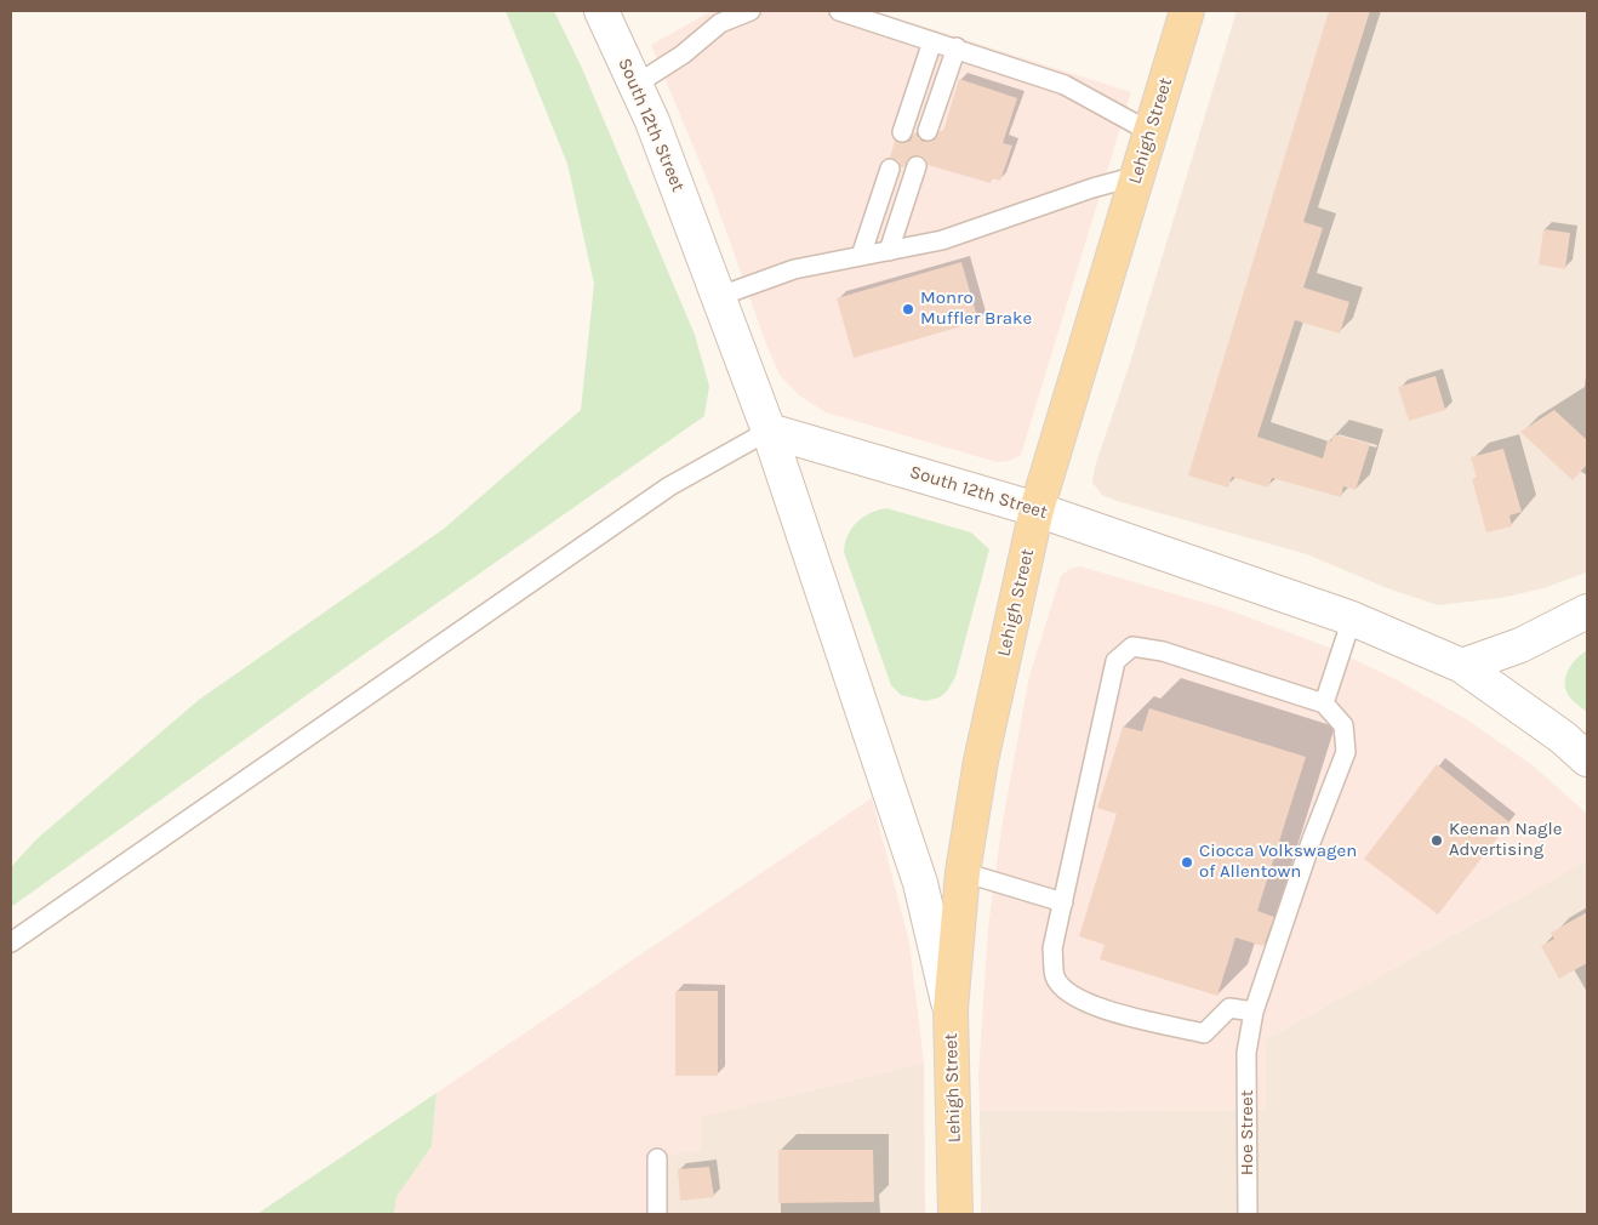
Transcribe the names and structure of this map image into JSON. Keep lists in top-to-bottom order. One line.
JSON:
{"streets":{"main road":["Lehigh Street"],"street":["South 12th Street"],"lane":["Hoe Street"]},"crossings":[["South 12th Street","Lehigh Street"]],"places":["Monro Muffler Brake","Keenan Nagle Advertising","Ciocca Volkswagen of Allentown"]}
